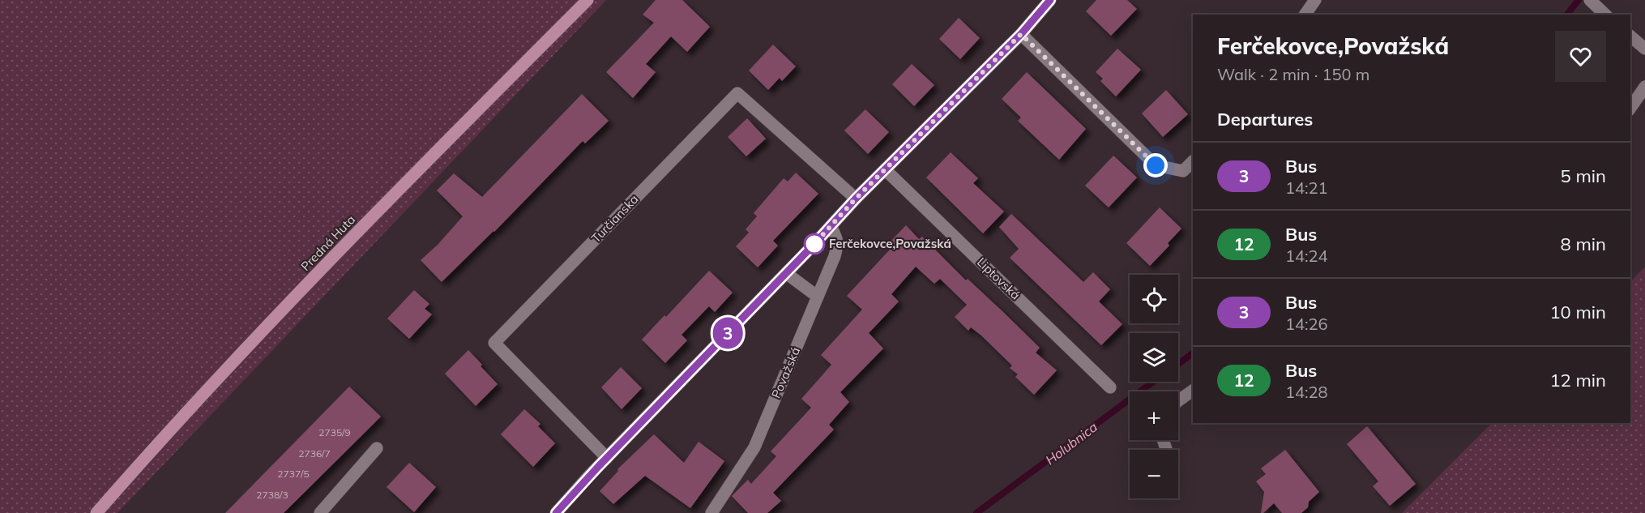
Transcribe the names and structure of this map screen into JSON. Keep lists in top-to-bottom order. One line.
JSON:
{"streets":{"main road":["Predná Huta"],"street":["Turčianska","Liptovská","Považská"]},"water":["Holubnica"],"places":["Ferčekovce,Považská"],"lines":["bus line 3"],"house_numbers":["2735/9","2736/7","2737/5","2738/3"],"page":{"on_map":"3","heading":[["Ferčekovce,Považská","Walk · 2 min · 150 m"],"Departures"],"list":[{"mark":"3","name":"Bus","note":"14:21","value":"5 min"},{"mark":"12","name":"Bus","note":"14:24","value":"8 min"},{"mark":"3","name":"Bus","note":"14:26","value":"10 min"},{"mark":"12","name":"Bus","note":"14:28","value":"12 min"}],"map_buttons":["+","−"]}}
